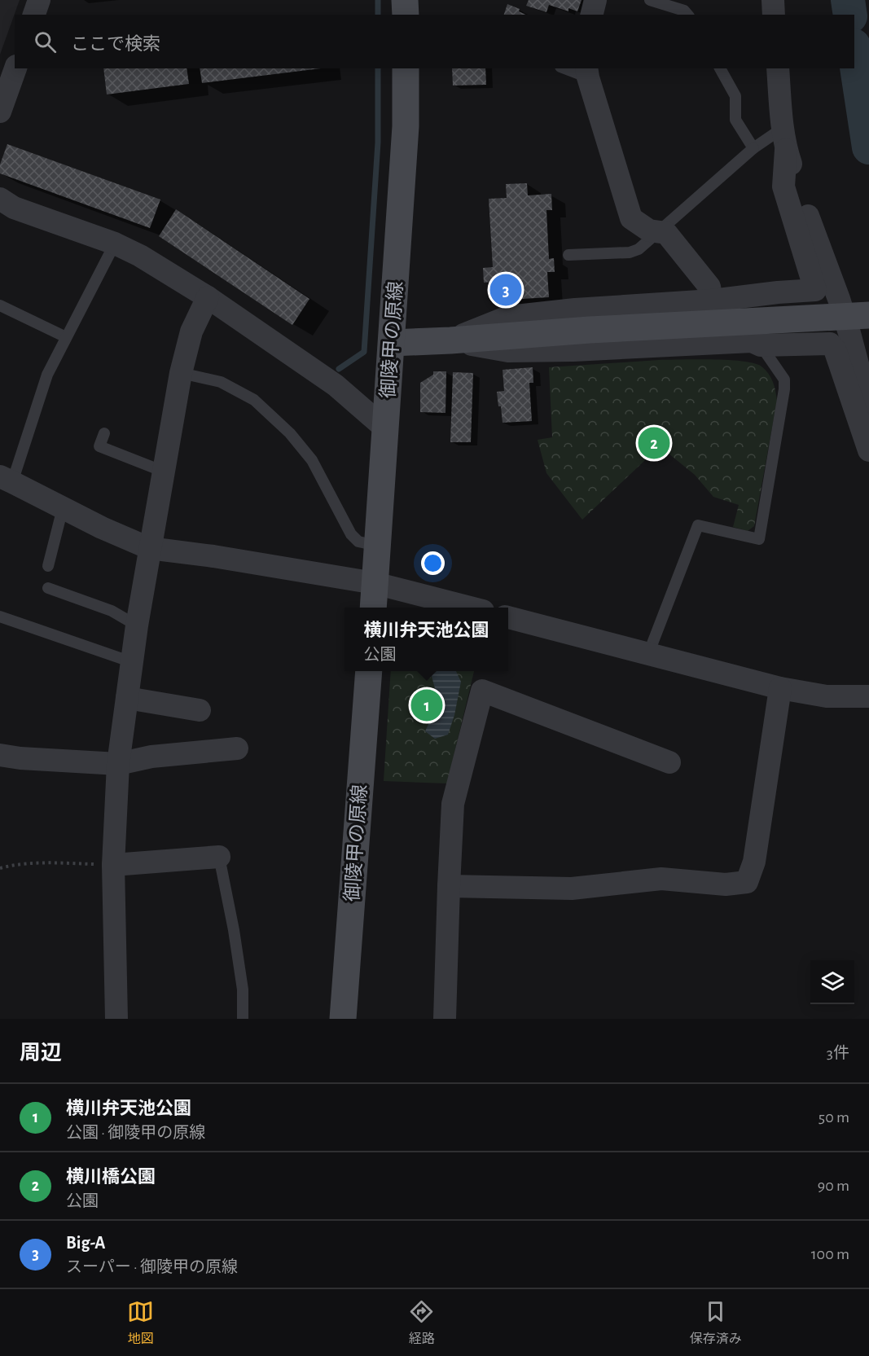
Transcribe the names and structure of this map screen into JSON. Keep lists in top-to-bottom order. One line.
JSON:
{"streets":{"street":["御陵甲の原線"]},"page":{"search":"ここで検索","pins":["3","2","1"],"popup":["横川弁天池公園","公園"],"heading":["周辺","3件"],"list":[{"mark":"1","name":"横川弁天池公園","note":"公園 · 御陵甲の原線","value":"50 m"},{"mark":"2","name":"横川橋公園","note":"公園","value":"90 m"},{"mark":"3","name":"Big-A","note":"スーパー · 御陵甲の原線","value":"100 m"}],"nav":["地図","経路","保存済み"]}}
